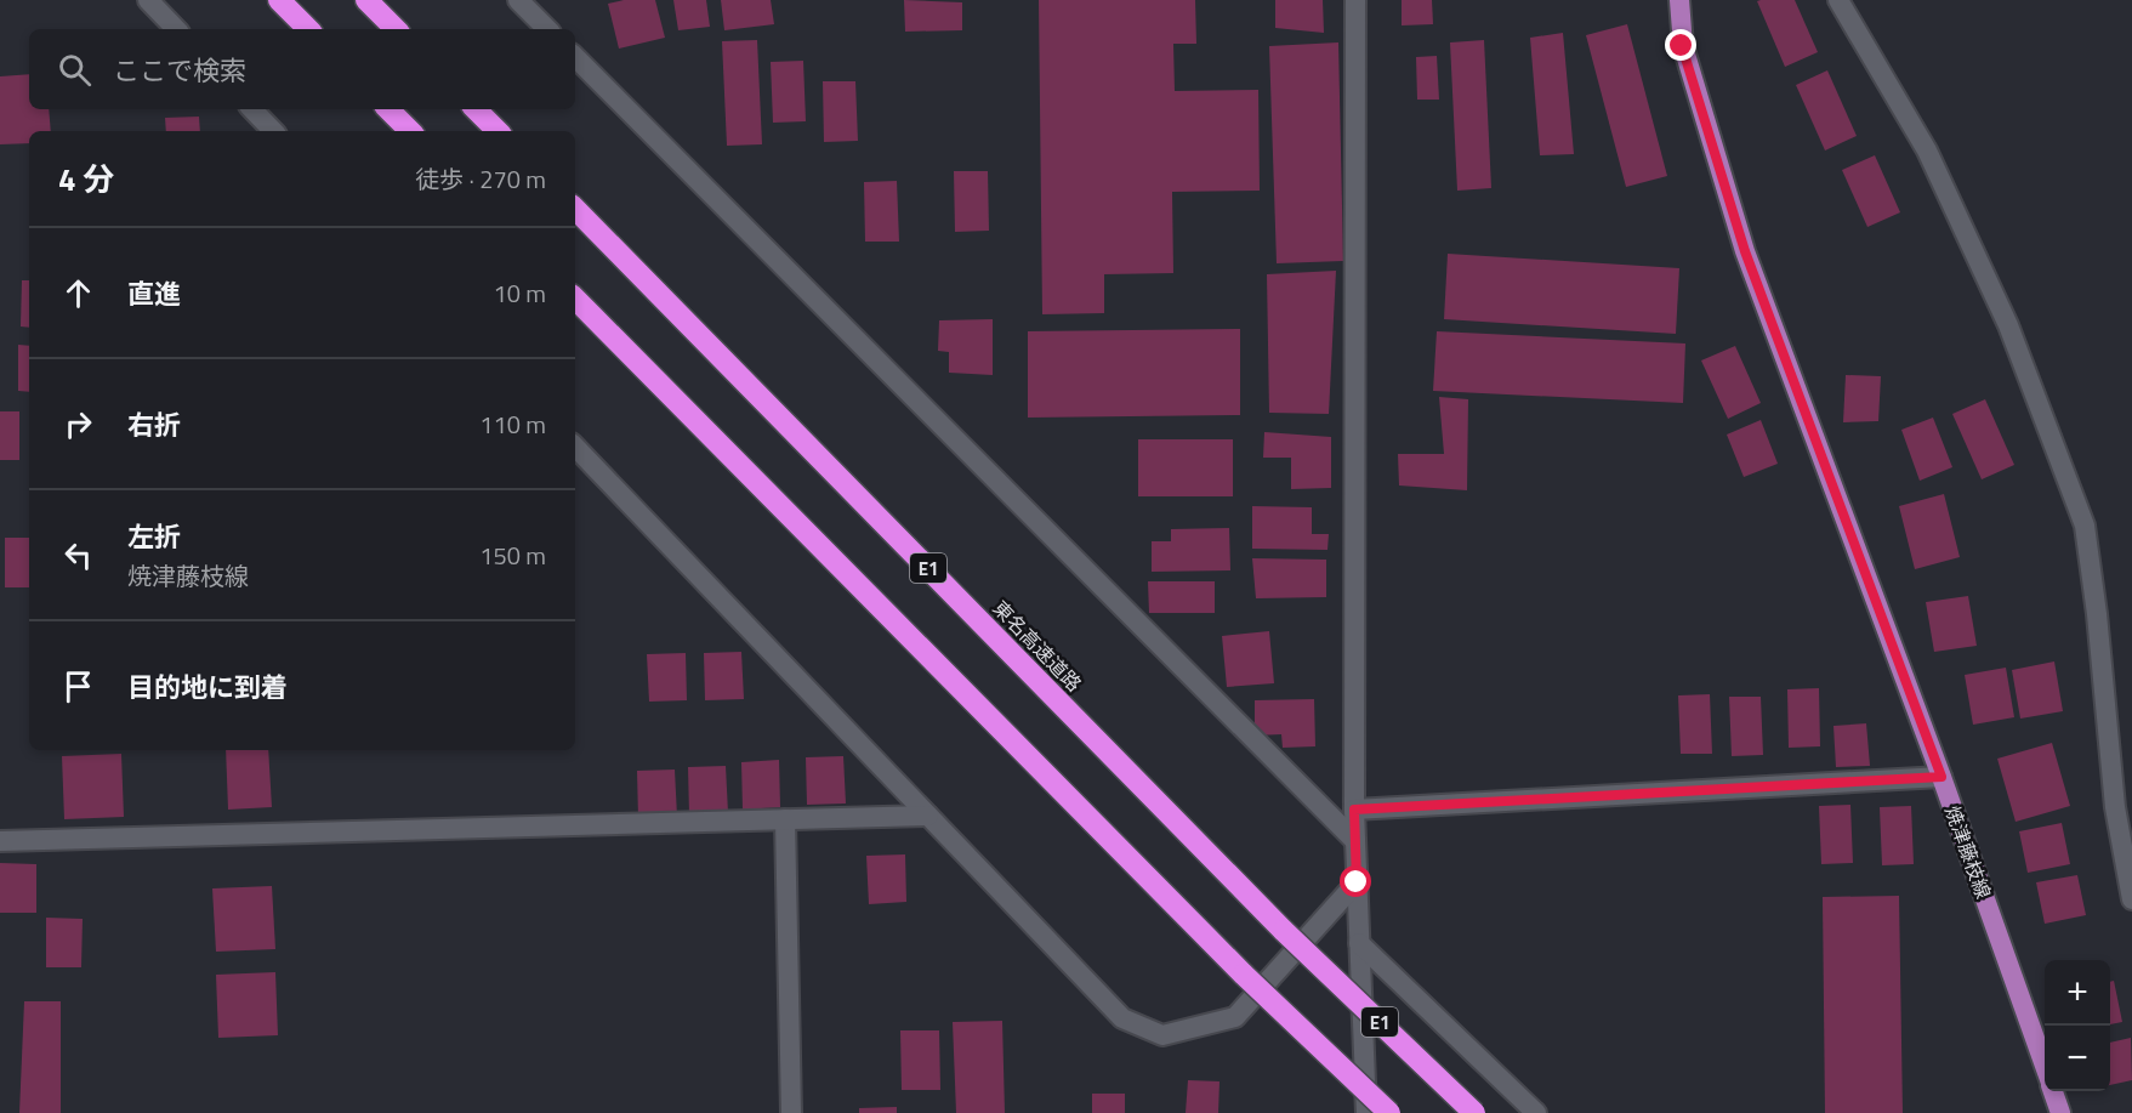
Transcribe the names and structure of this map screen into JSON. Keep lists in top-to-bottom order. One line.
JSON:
{"streets":{"highway":["E1","東名高速道路"],"main road":["焼津藤枝線"]},"page":{"search":"ここで検索","heading":["4 分","徒歩 · 270 m"],"list":[["直進","10 m"],["右折","110 m"],["左折","焼津藤枝線","150 m"],"目的地に到着"],"map_buttons":["+","−"]}}
